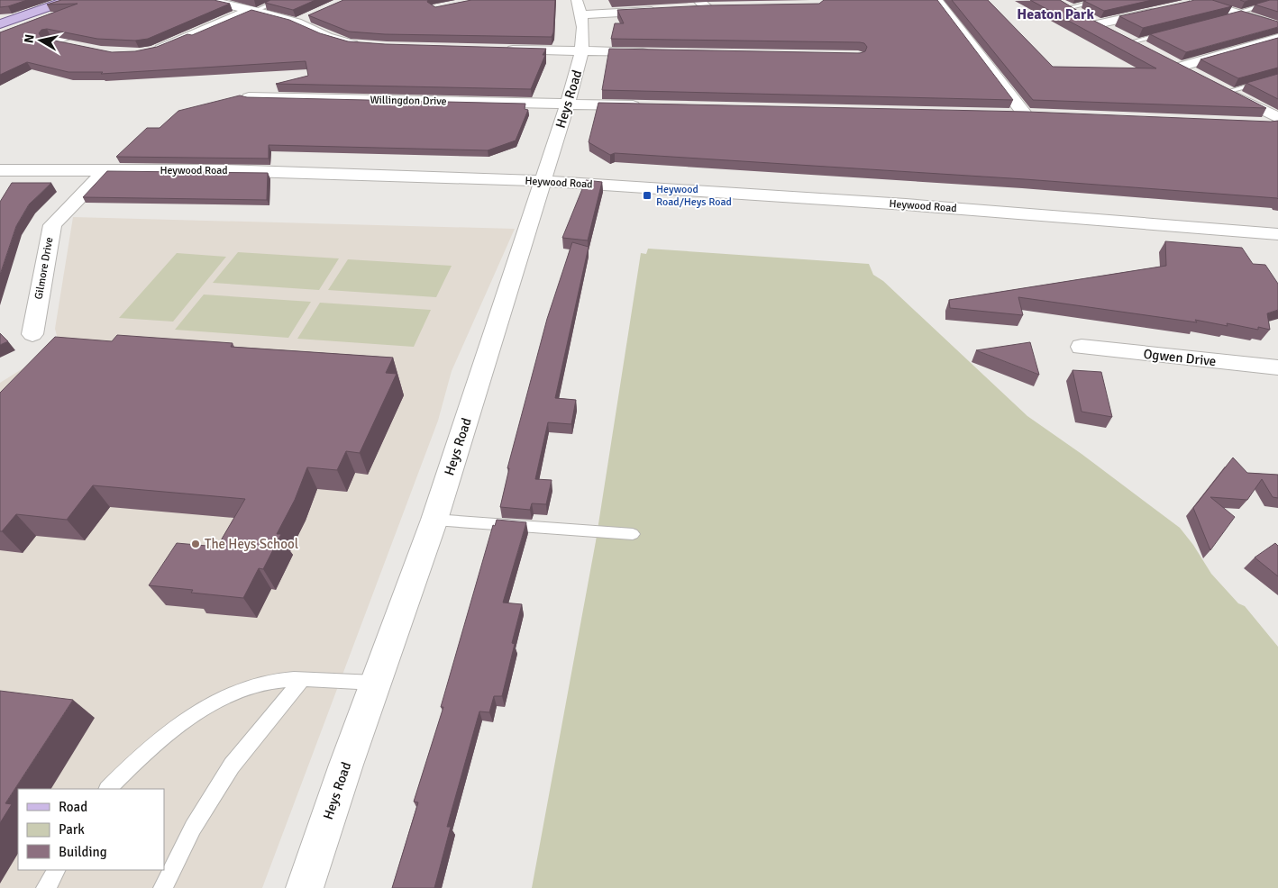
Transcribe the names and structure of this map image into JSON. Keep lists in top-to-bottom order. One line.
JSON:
{"streets":{"street":["Heys Road","Willingdon Drive","Heywood Road","Gilmore Drive","Ogwen Drive"]},"crossings":[["Heys Road","Willingdon Drive"],["Heys Road","Heywood Road"],["Heywood Road","Gilmore Drive"]],"districts":["Heaton Park"],"places":{"transit":["Heywood Road/Heys Road"],"other":["The Heys School"]},"legend":["Road","Park","Building"],"north":"left"}
